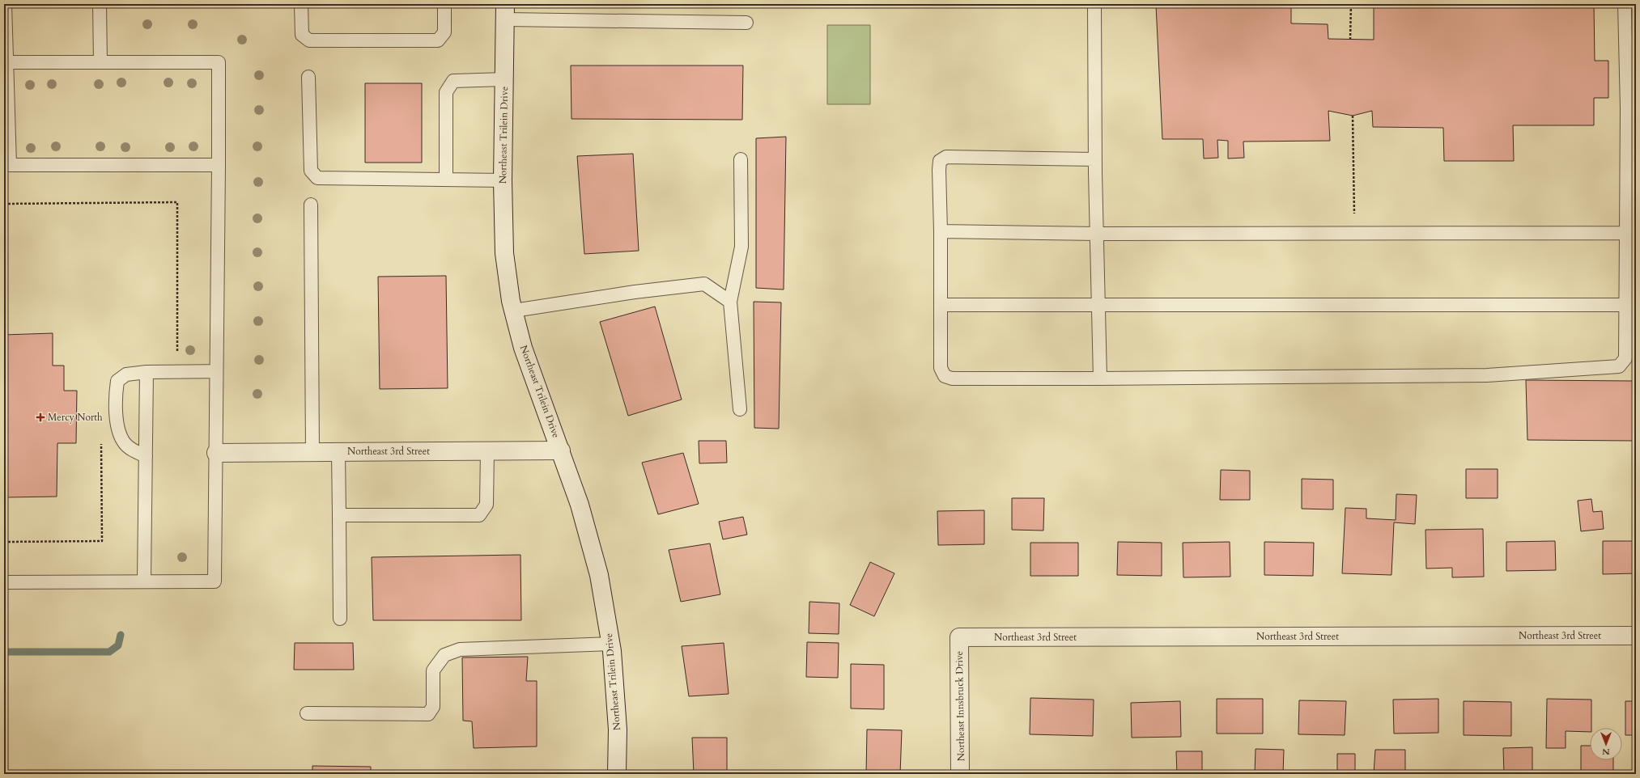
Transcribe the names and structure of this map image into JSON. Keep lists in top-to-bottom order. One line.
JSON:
{"streets":{"street":["Northeast Trilein Drive","Northeast 3rd Street","Northeast Innsbruck Drive"]},"crossings":[["Northeast Trilein Drive","Northeast 3rd Street"],["Northeast 3rd Street","Northeast Innsbruck Drive"]],"places":{"health":["Mercy North"]},"north":"bottom"}
